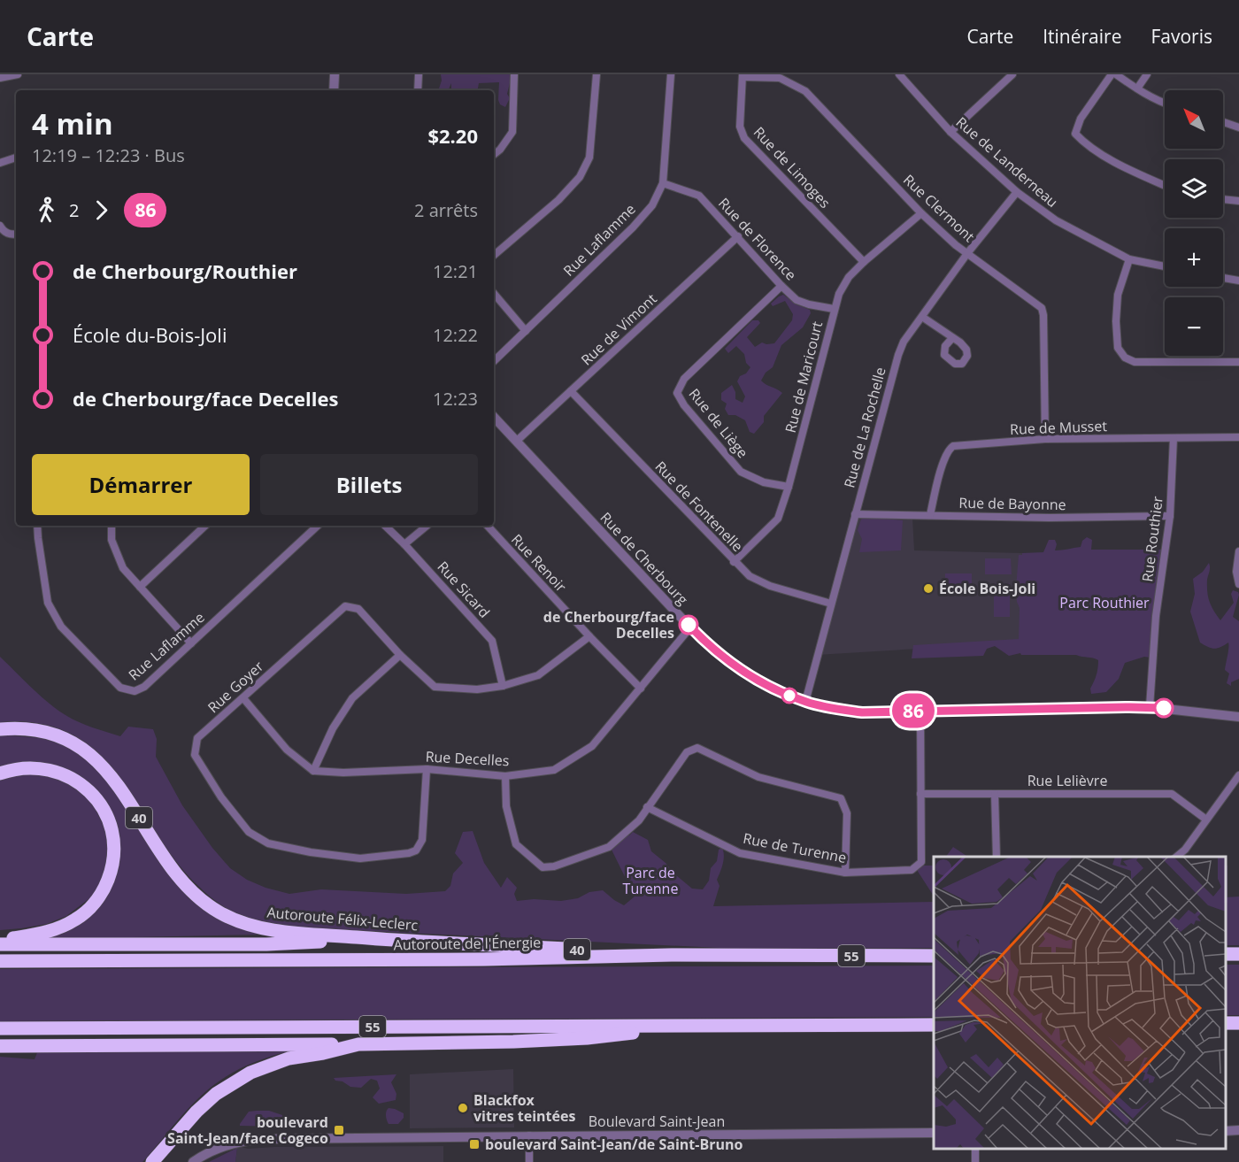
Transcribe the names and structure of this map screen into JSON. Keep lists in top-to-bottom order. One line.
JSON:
{"streets":{"highway":["40","Autoroute Félix-Leclerc","Autoroute de l'Énergie","55"],"street":["Rue de Landerneau","Rue de Limoges","Rue Clermont","Rue de Florence","Rue Laflamme","Rue de Vimont","Rue de Maricourt","Rue de Liège","Rue de La Rochelle","Rue de Musset","Rue de Bayonne","Rue de Fontenelle","Rue Routhier","Rue de Cherbourg","Rue Renoir","Rue Sicard","Rue Goyer","Rue Decelles","Rue Lelièvre","Rue de Turenne","Boulevard Saint-Jean"]},"crossings":[["Rue de Landerneau","Rue de La Rochelle"],["Rue de Limoges","Rue Clermont"],["Rue de Limoges","Rue de Maricourt"],["Rue Clermont","Rue de Maricourt"],["Rue Clermont","Rue de La Rochelle"],["Rue Clermont","Rue de Musset"],["Rue de Florence","Rue Laflamme"],["Rue de Florence","Rue de Vimont"],["Rue de Florence","Rue de Maricourt"],["Rue de Florence","Rue de Liège"],["Rue de Vimont","Rue de Fontenelle"],["Rue de Vimont","Rue de Cherbourg"],["Rue de Maricourt","Rue de Liège"],["Rue de Maricourt","Rue de Fontenelle"],["Rue de La Rochelle","Rue de Bayonne"],["Rue de La Rochelle","Rue de Fontenelle"],["Rue de La Rochelle","Rue de Cherbourg"],["Rue de Musset","Rue de Bayonne"],["Rue de Musset","Rue Routhier"],["Rue de Bayonne","Rue Routhier"],["Rue Routhier","Rue de Cherbourg"],["Rue de Cherbourg","Rue Decelles"],["Rue de Cherbourg","Rue de Turenne"],["Rue Renoir","Rue Goyer"],["Rue Renoir","Rue Decelles"],["Rue Sicard","Rue Goyer"],["Rue Goyer","Rue Decelles"],["Rue Lelièvre","Rue de Turenne"],["Autoroute Félix-Leclerc","Autoroute de l'Énergie"]],"parks":["Parc Routhier","Parc de Turenne"],"places":{"other":["École Bois-Joli","de Cherbourg/face Decelles","Blackfox vitres teintées"],"transit":["boulevard Saint-Jean/face Cogeco","boulevard Saint-Jean/de Saint-Bruno"]},"lines":["bus line 86"],"north":"top left","page":{"header":"Carte","nav":["Carte","Itinéraire","Favoris"],"on_map":"86","map_buttons":["+","−"],"heading":["4 min","12:19 – 12:23 · Bus","$2.20"],"legs":["2","86","2 arrêts"],"list":[{"name":"de Cherbourg/Routhier","value":"12:21"},{"name":"École du-Bois-Joli","value":"12:22"},{"name":"de Cherbourg/face Decelles","value":"12:23"}],"buttons":["Démarrer","Billets"]}}
